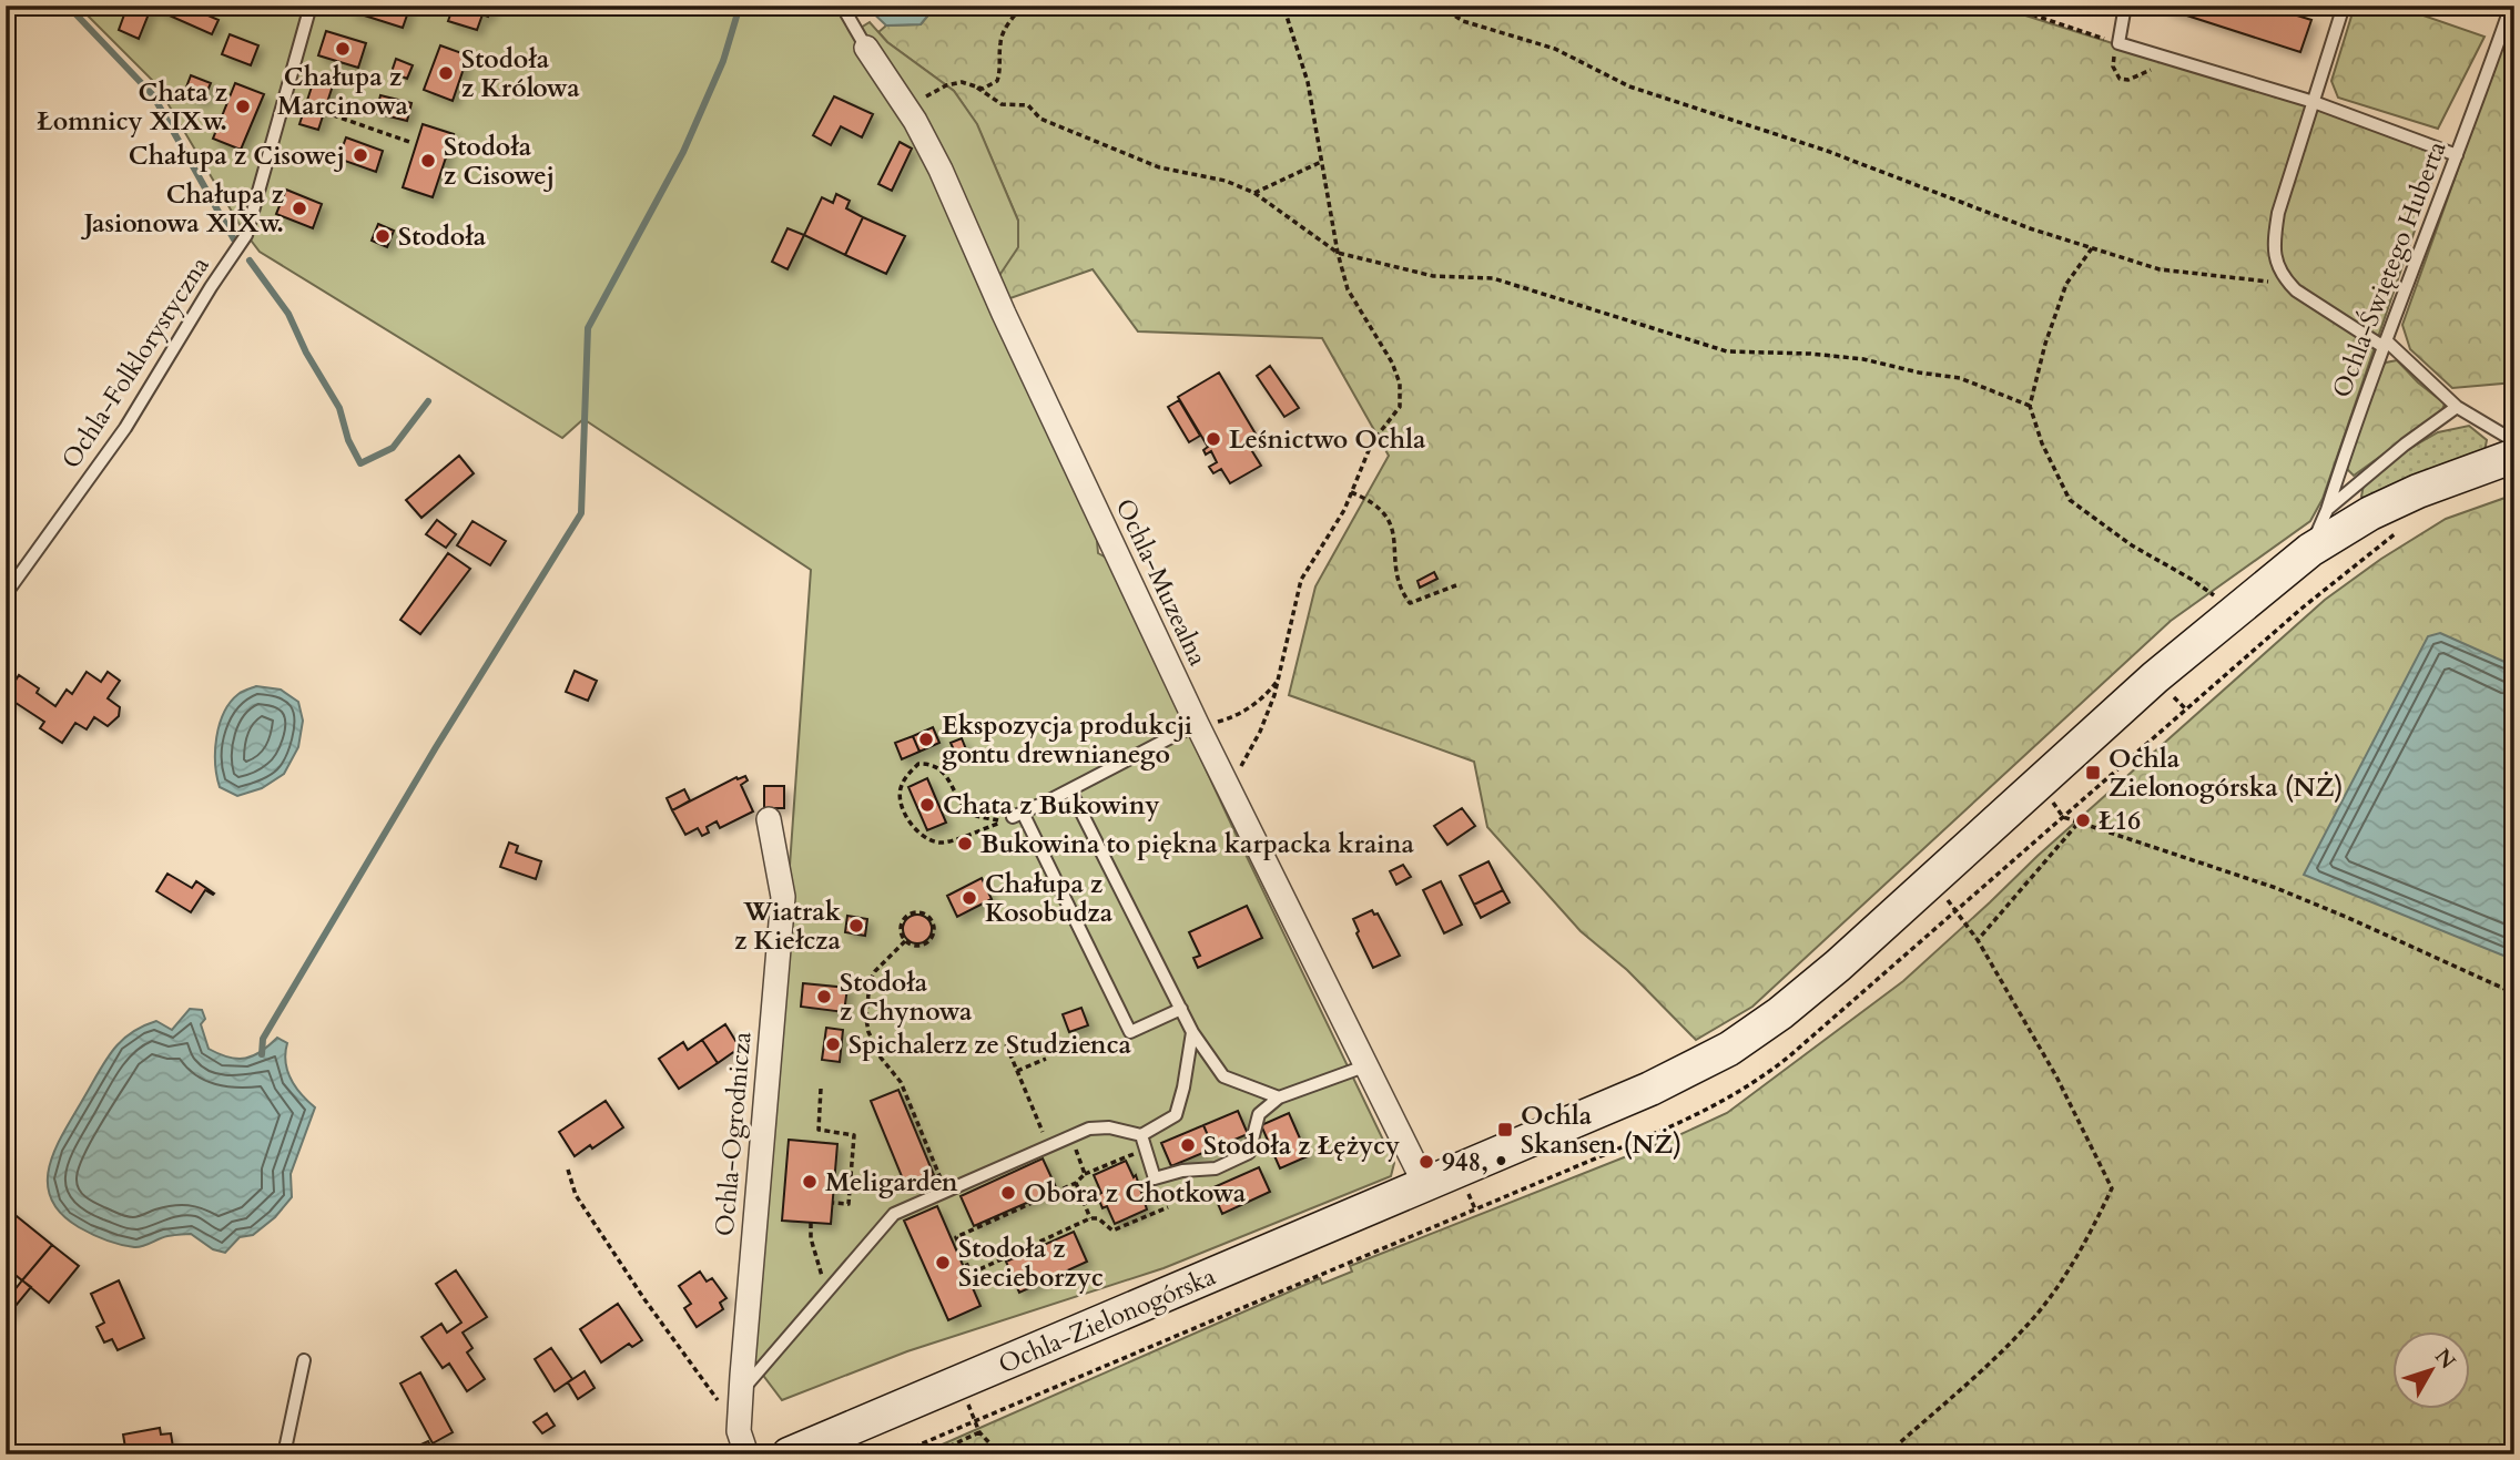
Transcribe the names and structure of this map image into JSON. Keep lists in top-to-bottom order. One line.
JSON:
{"streets":{"street":["Ochla-Muzealna","Ochla-Ogrodnicza","Ochla-Zielonogórska"],"lane":["Ochla-Świętego Huberta","Ochla-Folklorystyczna"]},"crossings":[["Ochla-Świętego Huberta","Ochla-Zielonogórska"],["Ochla-Muzealna","Ochla-Zielonogórska"]],"places":{"other":["Chałupa z Marcinowa","Stodoła z Królowa","Chata z Łomnicy XIXw.","Chałupa z Cisowej","Stodoła z Cisowej","Chałupa z Jasionowa XIXw.","Stodoła","Leśnictwo Ochla","Ekspozycja produkcji gontu drewnianego","Chata z Bukowiny","Ł16","Bukowina to piękna karpacka kraina","Chałupa z Kosobudza","Wiatrak z Kiełcza","Stodoła z Chynowa","Spichalerz ze Studzienca","Stodoła z Łężycy","948, •","Meligarden","Obora z Chotkowa","Stodoła z Siecieborzyc"],"transit":["Ochla Zielonogórska (NŻ)","Ochla Skansen (NŻ)"]},"north":"top right"}
